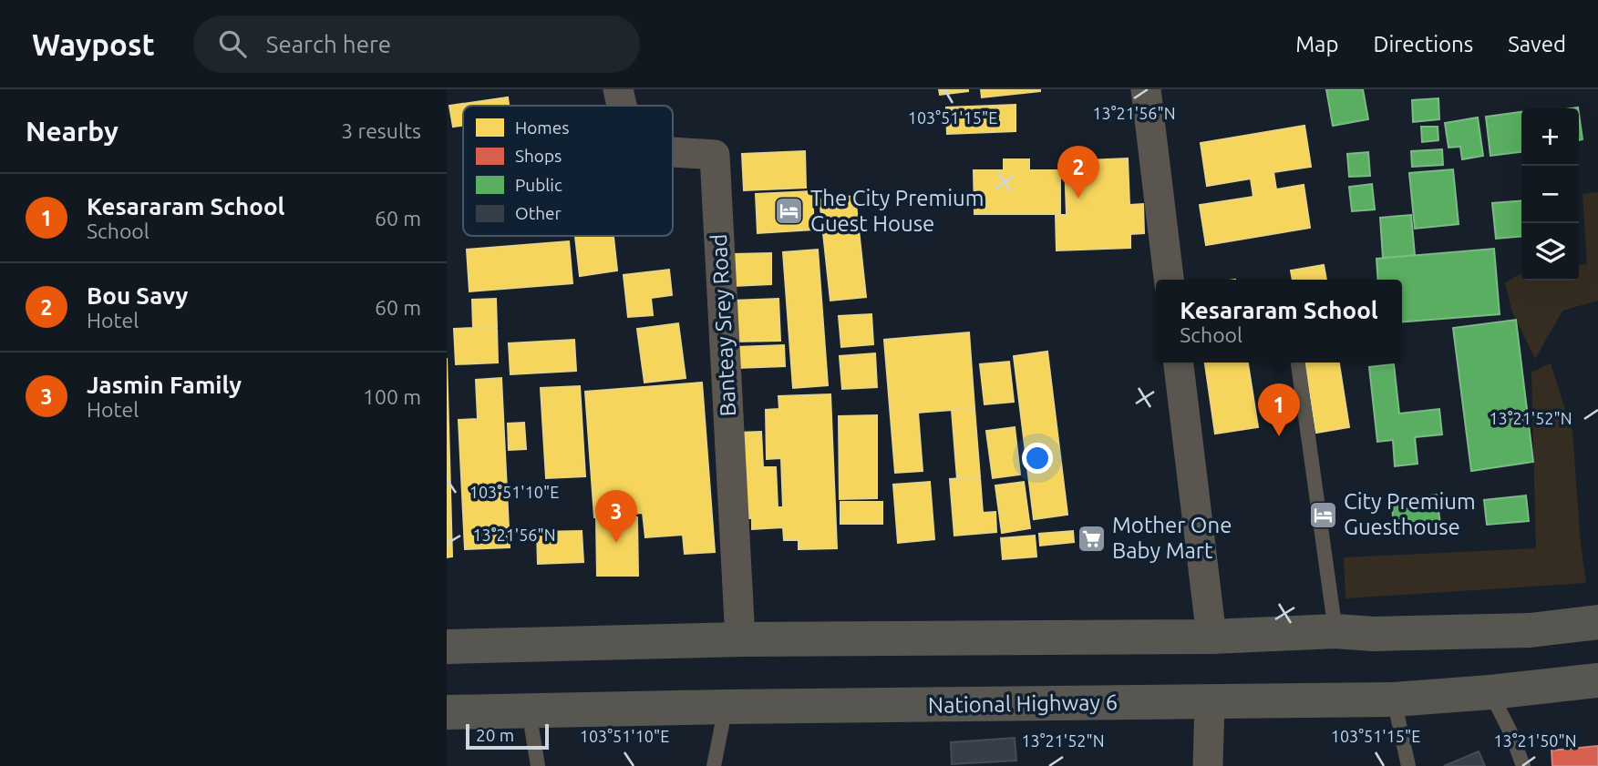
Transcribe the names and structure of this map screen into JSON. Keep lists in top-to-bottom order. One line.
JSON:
{"streets":{"main road":["National Highway 6"],"street":["Banteay Srey Road"]},"places":{"hotel":["The City Premium Guest House","City Premium Guesthouse"],"supermarket":["Mother One Baby Mart"]},"legend":["Homes","Shops","Public","Other"],"scale_bar":"20 m","page":{"header":"Waypost","search":"Search here","nav":["Map","Directions","Saved"],"heading":["Nearby","3 results"],"map_buttons":["+","−"],"pins":["2","1","3"],"list":[{"mark":"1","name":"Kesararam School","note":"School","value":"60 m"},{"mark":"2","name":"Bou Savy","note":"Hotel","value":"60 m"},{"mark":"3","name":"Jasmin Family","note":"Hotel","value":"100 m"}],"popup":["Kesararam School","School"],"scale":"20 m"},"coordinates":["13°21'56\"N","103°51'15\"E","13°21'52\"N","103°51'10\"E","13°21'50\"N"]}
